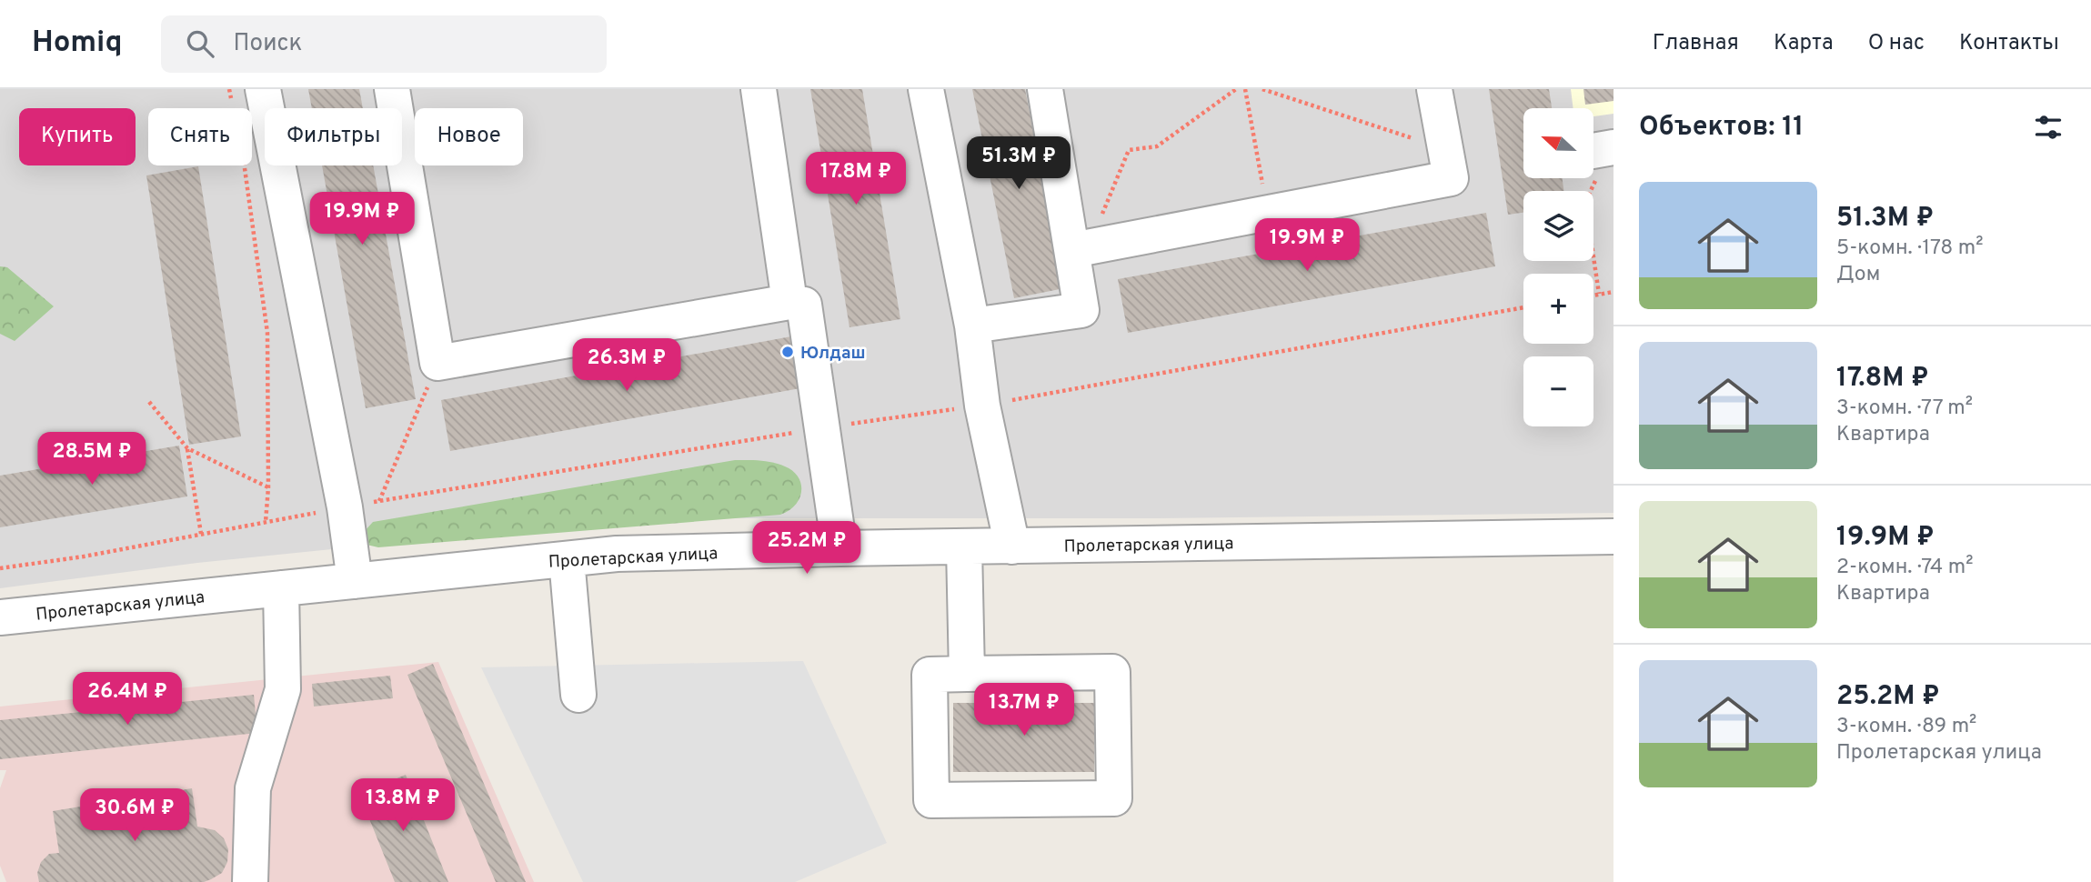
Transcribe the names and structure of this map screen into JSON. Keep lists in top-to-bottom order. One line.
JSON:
{"streets":{"street":["Пролетарская улица"]},"places":["Юлдаш"],"north":"left","page":{"header":"Homiq","search":"Поиск","nav":["Главная","Карта","О нас","Контакты"],"heading":"Объектов: 11","map_buttons":["+","−"],"chip":["Купить","Снять","Фильтры","Новое"],"price":["51.3M ₽","17.8M ₽","19.9M ₽","19.9M ₽","26.3M ₽","28.5M ₽","25.2M ₽","26.4M ₽","13.7M ₽","13.8M ₽","30.6M ₽"],"list":[{"name":"51.3M ₽","note":"5-комн. · 178 m² · Дом"},{"name":"17.8M ₽","note":"3-комн. · 77 m² · Квартира"},{"name":"19.9M ₽","note":"2-комн. · 74 m² · Квартира"},{"name":"25.2M ₽","note":"3-комн. · 89 m² · Пролетарская улица"}]}}
